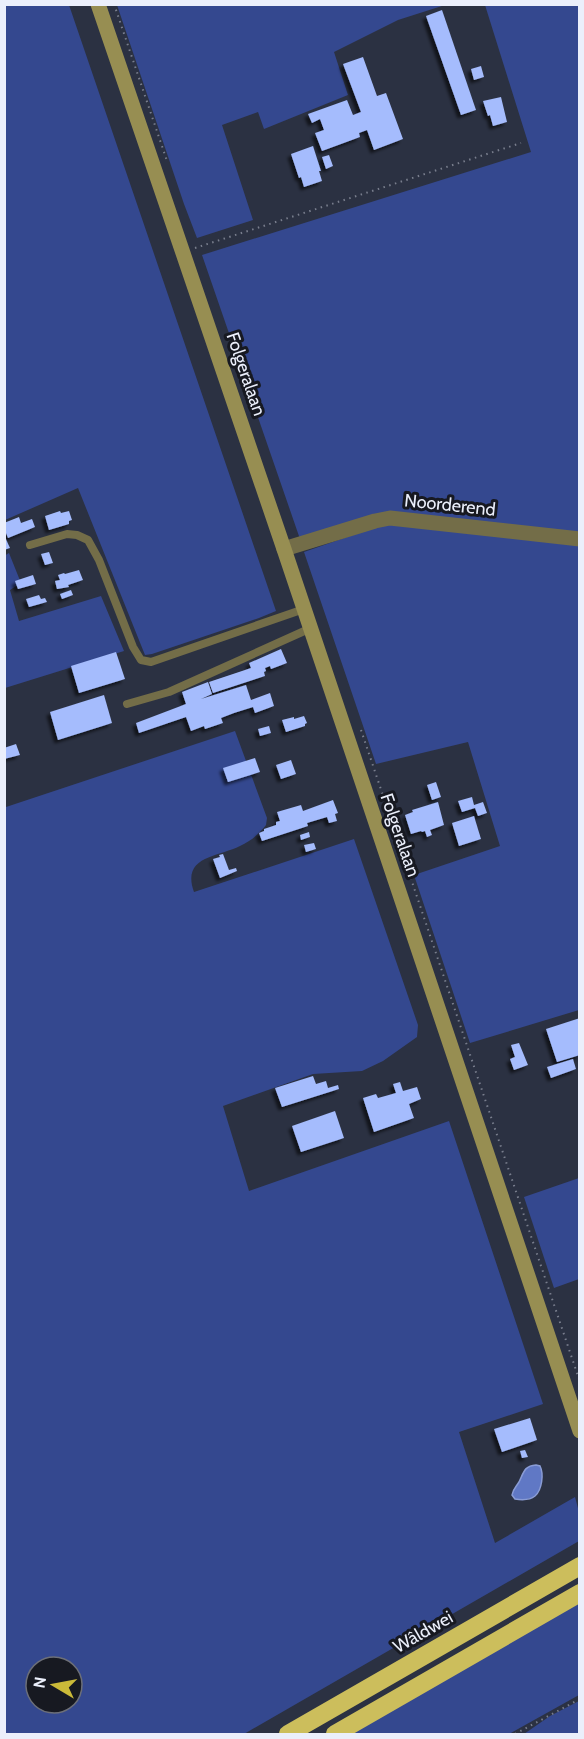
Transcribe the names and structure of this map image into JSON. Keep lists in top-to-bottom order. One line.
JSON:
{"streets":{"highway":["Wâldwei"],"main road":["Folgeralaan"],"street":["Noorderend"]},"crossings":[["Folgeralaan","Noorderend"]],"north":"left"}
